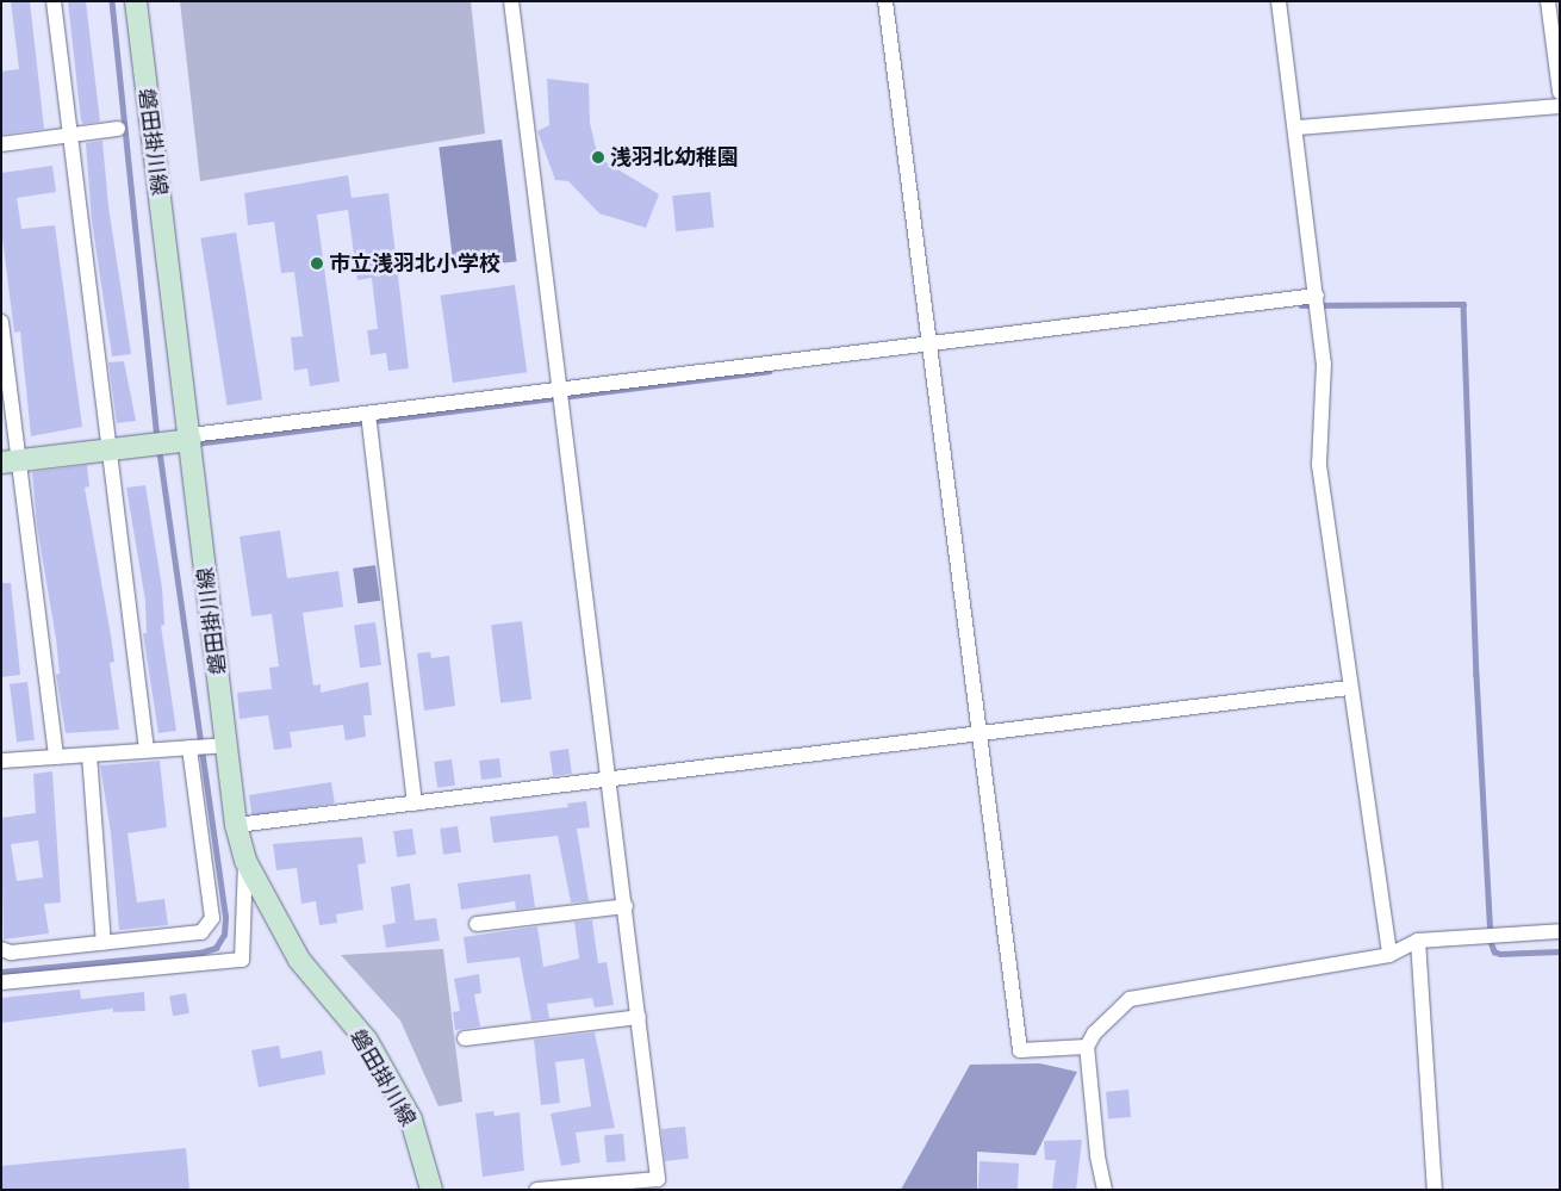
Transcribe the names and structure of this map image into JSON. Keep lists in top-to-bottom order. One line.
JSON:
{"streets":{"main road":["磐田掛川線"]},"places":["浅羽北幼稚園","市立浅羽北小学校"]}
